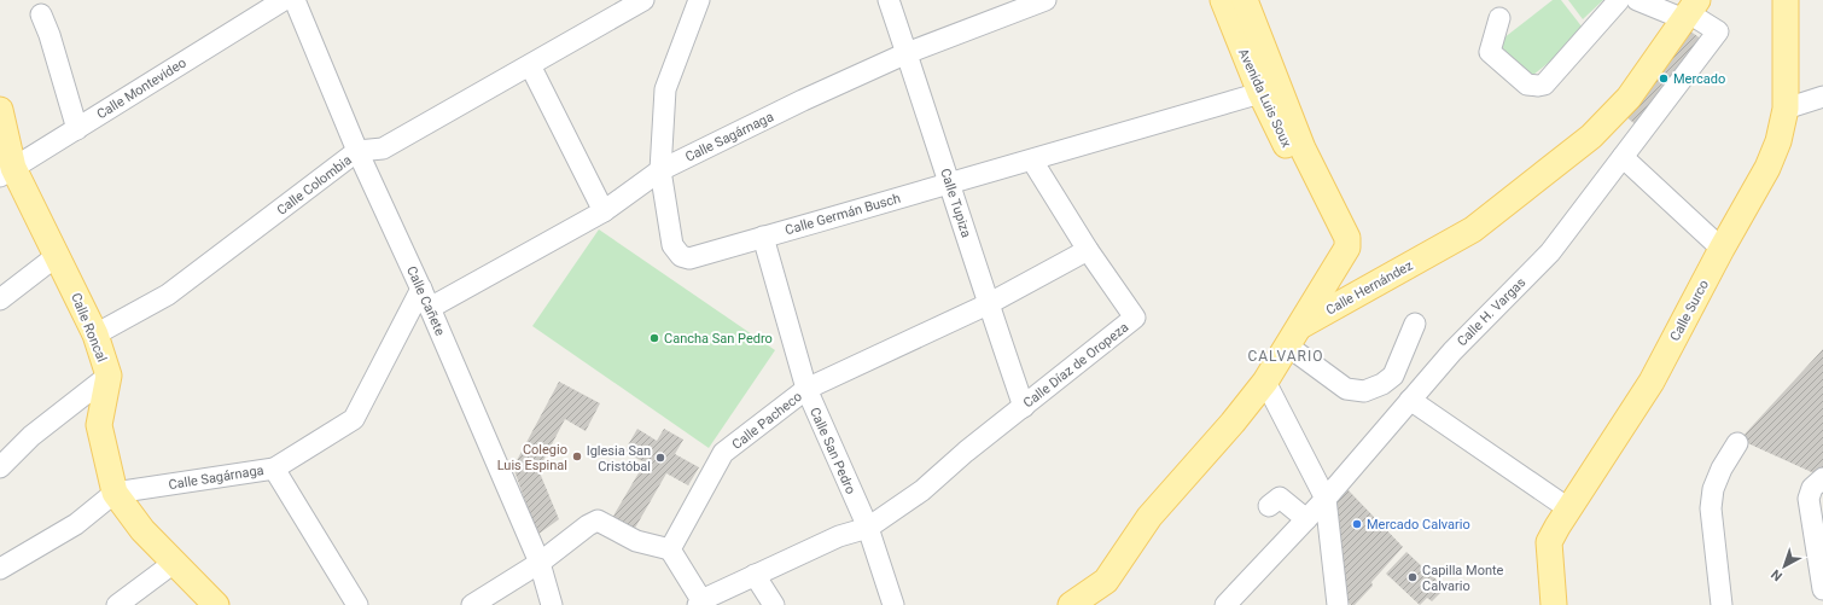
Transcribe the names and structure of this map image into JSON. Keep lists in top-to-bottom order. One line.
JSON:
{"streets":{"main road":["Avenida Luis Soux","Calle Hernández","Calle Surco","Calle Roncal"],"street":["Calle Montevideo","Calle Sagárnaga","Calle Colombia","Calle Tupiza","Calle Germán Busch","Calle Cañete","Calle H. Vargas","Calle Díaz de Oropeza","Calle Pacheco","Calle San Pedro"]},"crossings":[["Calle Montevideo","Calle Roncal"],["Avenida Luis Soux","Calle Germán Busch"],["Avenida Luis Soux","Calle Hernández"],["Calle Sagárnaga","Calle Tupiza"],["Calle Sagárnaga","Calle Germán Busch"],["Calle Sagárnaga","Calle Cañete"],["Calle Sagárnaga","Calle Roncal"],["Calle Colombia","Calle Cañete"],["Calle Colombia","Calle Roncal"],["Calle Tupiza","Calle Germán Busch"],["Calle Tupiza","Calle Díaz de Oropeza"],["Calle Tupiza","Calle Pacheco"],["Calle Germán Busch","Calle Díaz de Oropeza"],["Calle Germán Busch","Calle San Pedro"],["Calle Hernández","Calle H. Vargas"],["Calle Díaz de Oropeza","Calle Pacheco"],["Calle Díaz de Oropeza","Calle San Pedro"],["Calle Pacheco","Calle San Pedro"]],"districts":["CALVARIO"],"places":["Mercado","Cancha San Pedro","Colegio Luis Espinal","Iglesia San Cristóbal","Mercado Calvario","Capilla Monte Calvario"],"north":"bottom left"}
